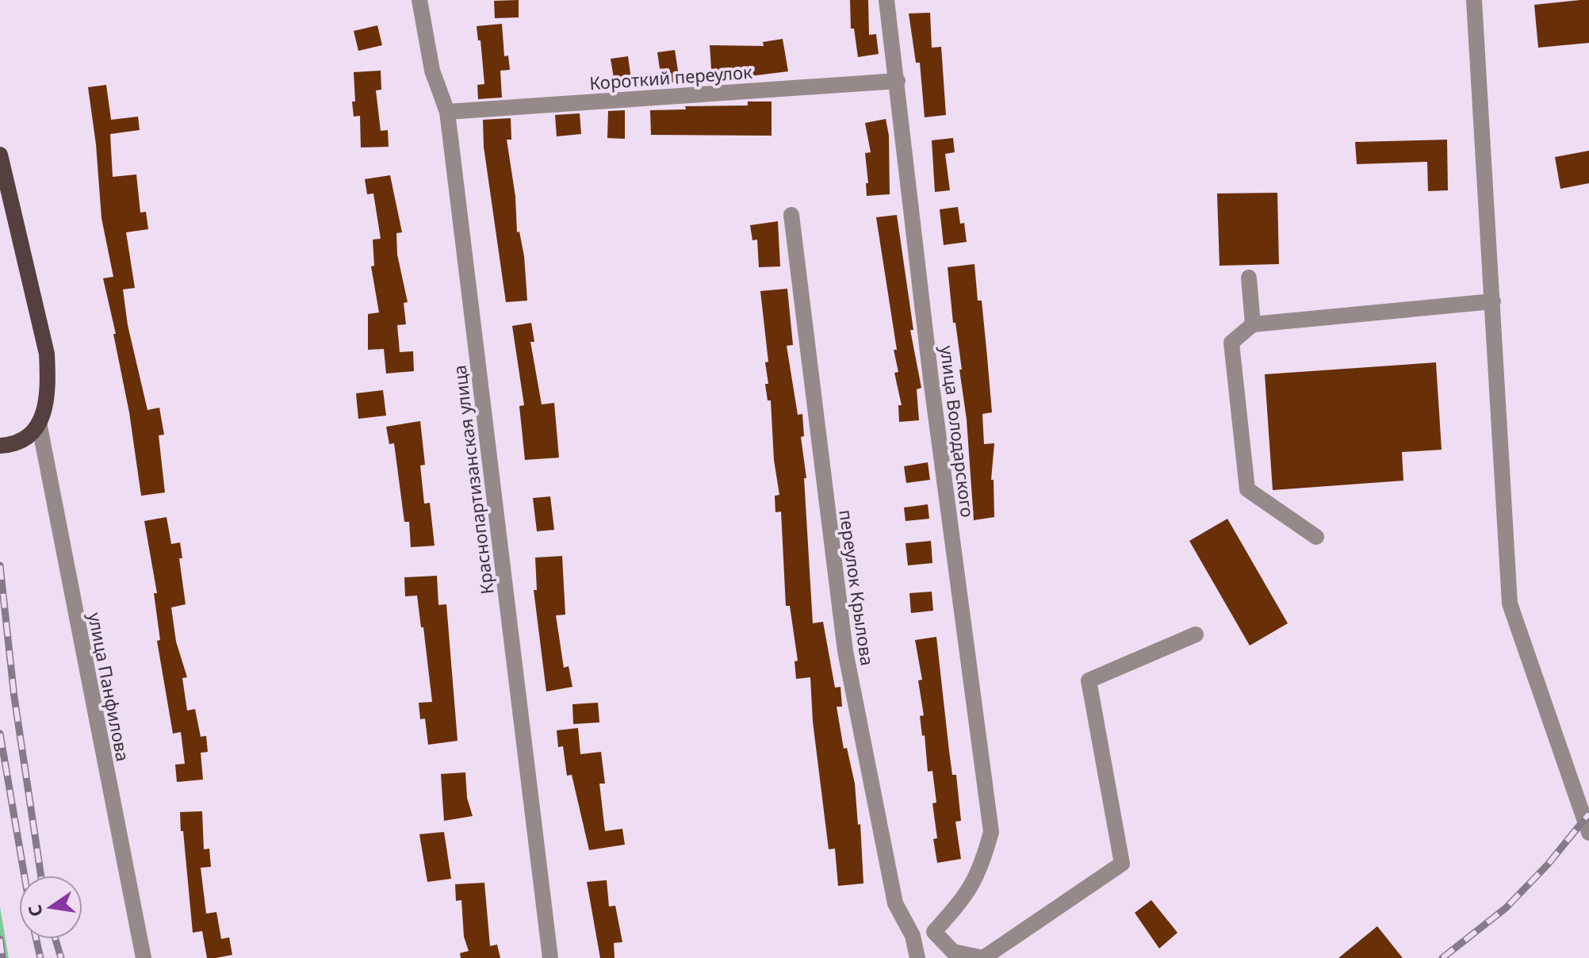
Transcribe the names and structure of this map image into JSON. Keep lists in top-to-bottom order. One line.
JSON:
{"streets":{"main road":["улица Панфилова"],"street":["Короткий переулок","улица Володарского","Краснопартизанская улица","переулок Крылова"]},"crossings":[["Короткий переулок","улица Володарского"],["Короткий переулок","Краснопартизанская улица"]],"north":"left"}
